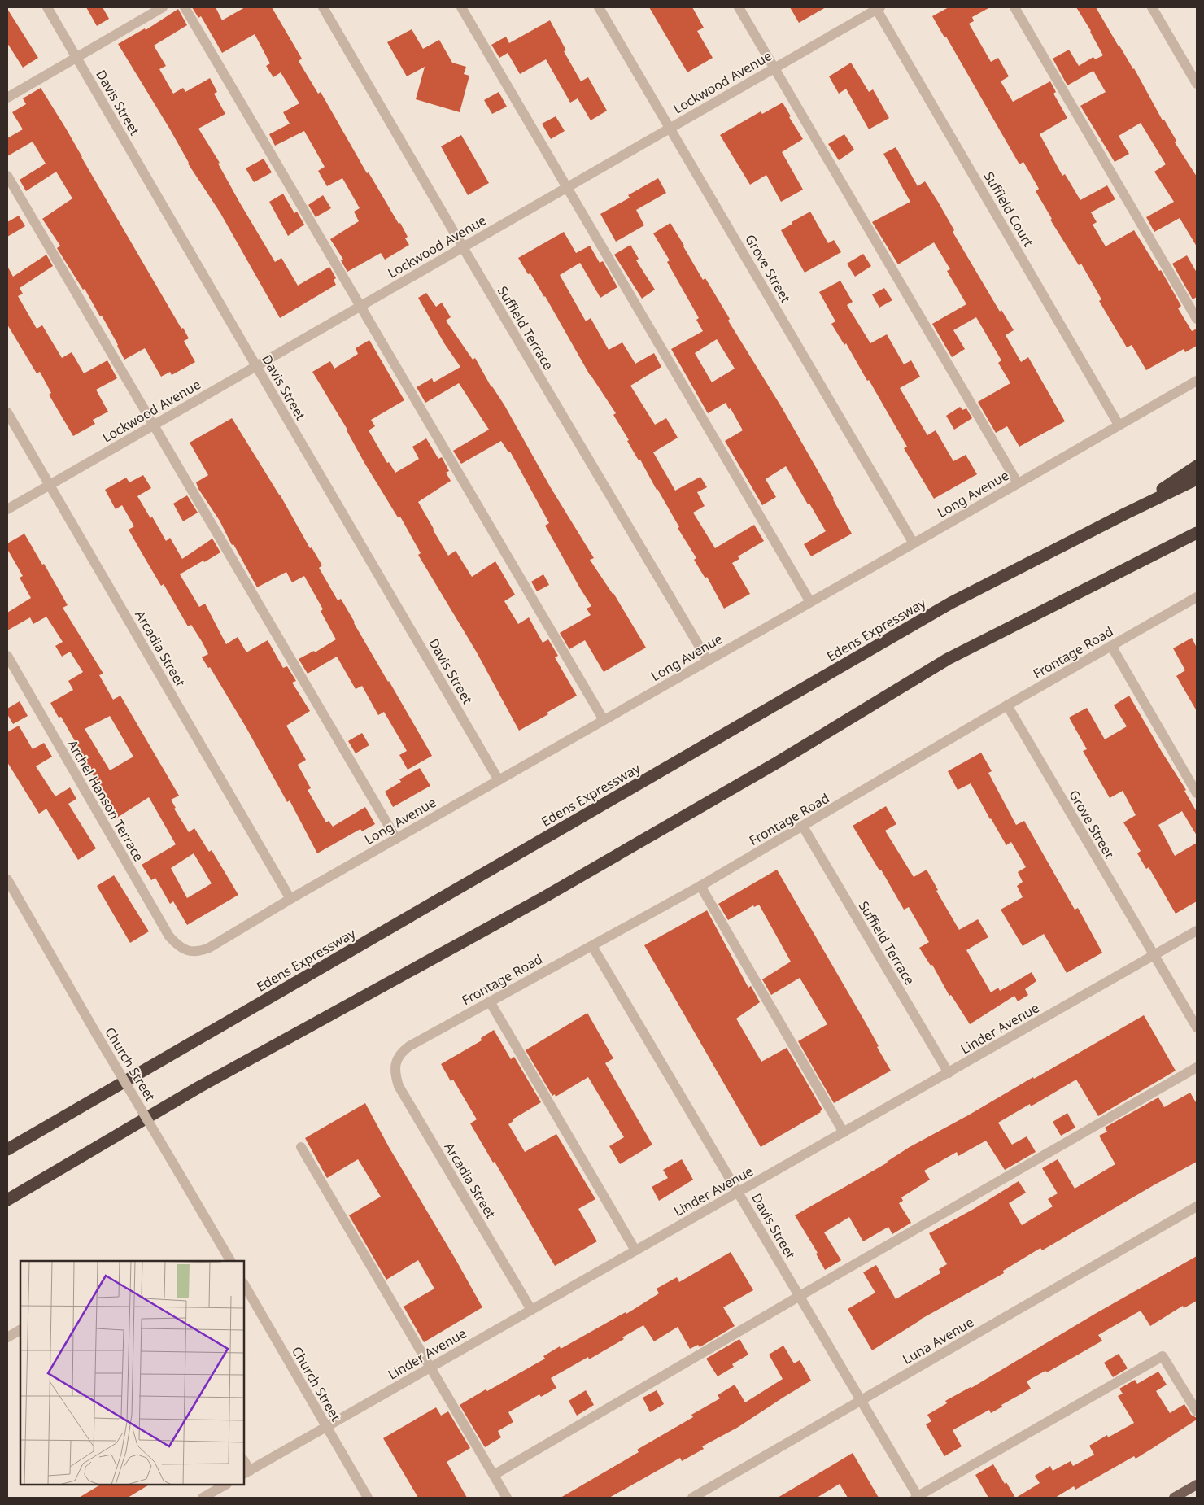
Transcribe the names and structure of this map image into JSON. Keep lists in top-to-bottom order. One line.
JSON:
{"streets":{"highway":["Edens Expressway"],"street":["Lockwood Avenue","Davis Street","Suffield Court","Grove Street","Suffield Terrace","Long Avenue","Arcadia Street","Frontage Road","Archel Hanson Terrace","Linder Avenue","Church Street","Luna Avenue"]},"crossings":[["Lockwood Avenue","Davis Street"],["Lockwood Avenue","Suffield Court"],["Lockwood Avenue","Grove Street"],["Lockwood Avenue","Suffield Terrace"],["Lockwood Avenue","Arcadia Street"],["Davis Street","Long Avenue"],["Davis Street","Frontage Road"],["Davis Street","Linder Avenue"],["Davis Street","Luna Avenue"],["Suffield Court","Long Avenue"],["Grove Street","Long Avenue"],["Grove Street","Frontage Road"],["Grove Street","Linder Avenue"],["Suffield Terrace","Long Avenue"],["Suffield Terrace","Frontage Road"],["Suffield Terrace","Linder Avenue"],["Long Avenue","Arcadia Street"],["Long Avenue","Archel Hanson Terrace"],["Arcadia Street","Frontage Road"],["Arcadia Street","Linder Avenue"],["Linder Avenue","Church Street"]]}
